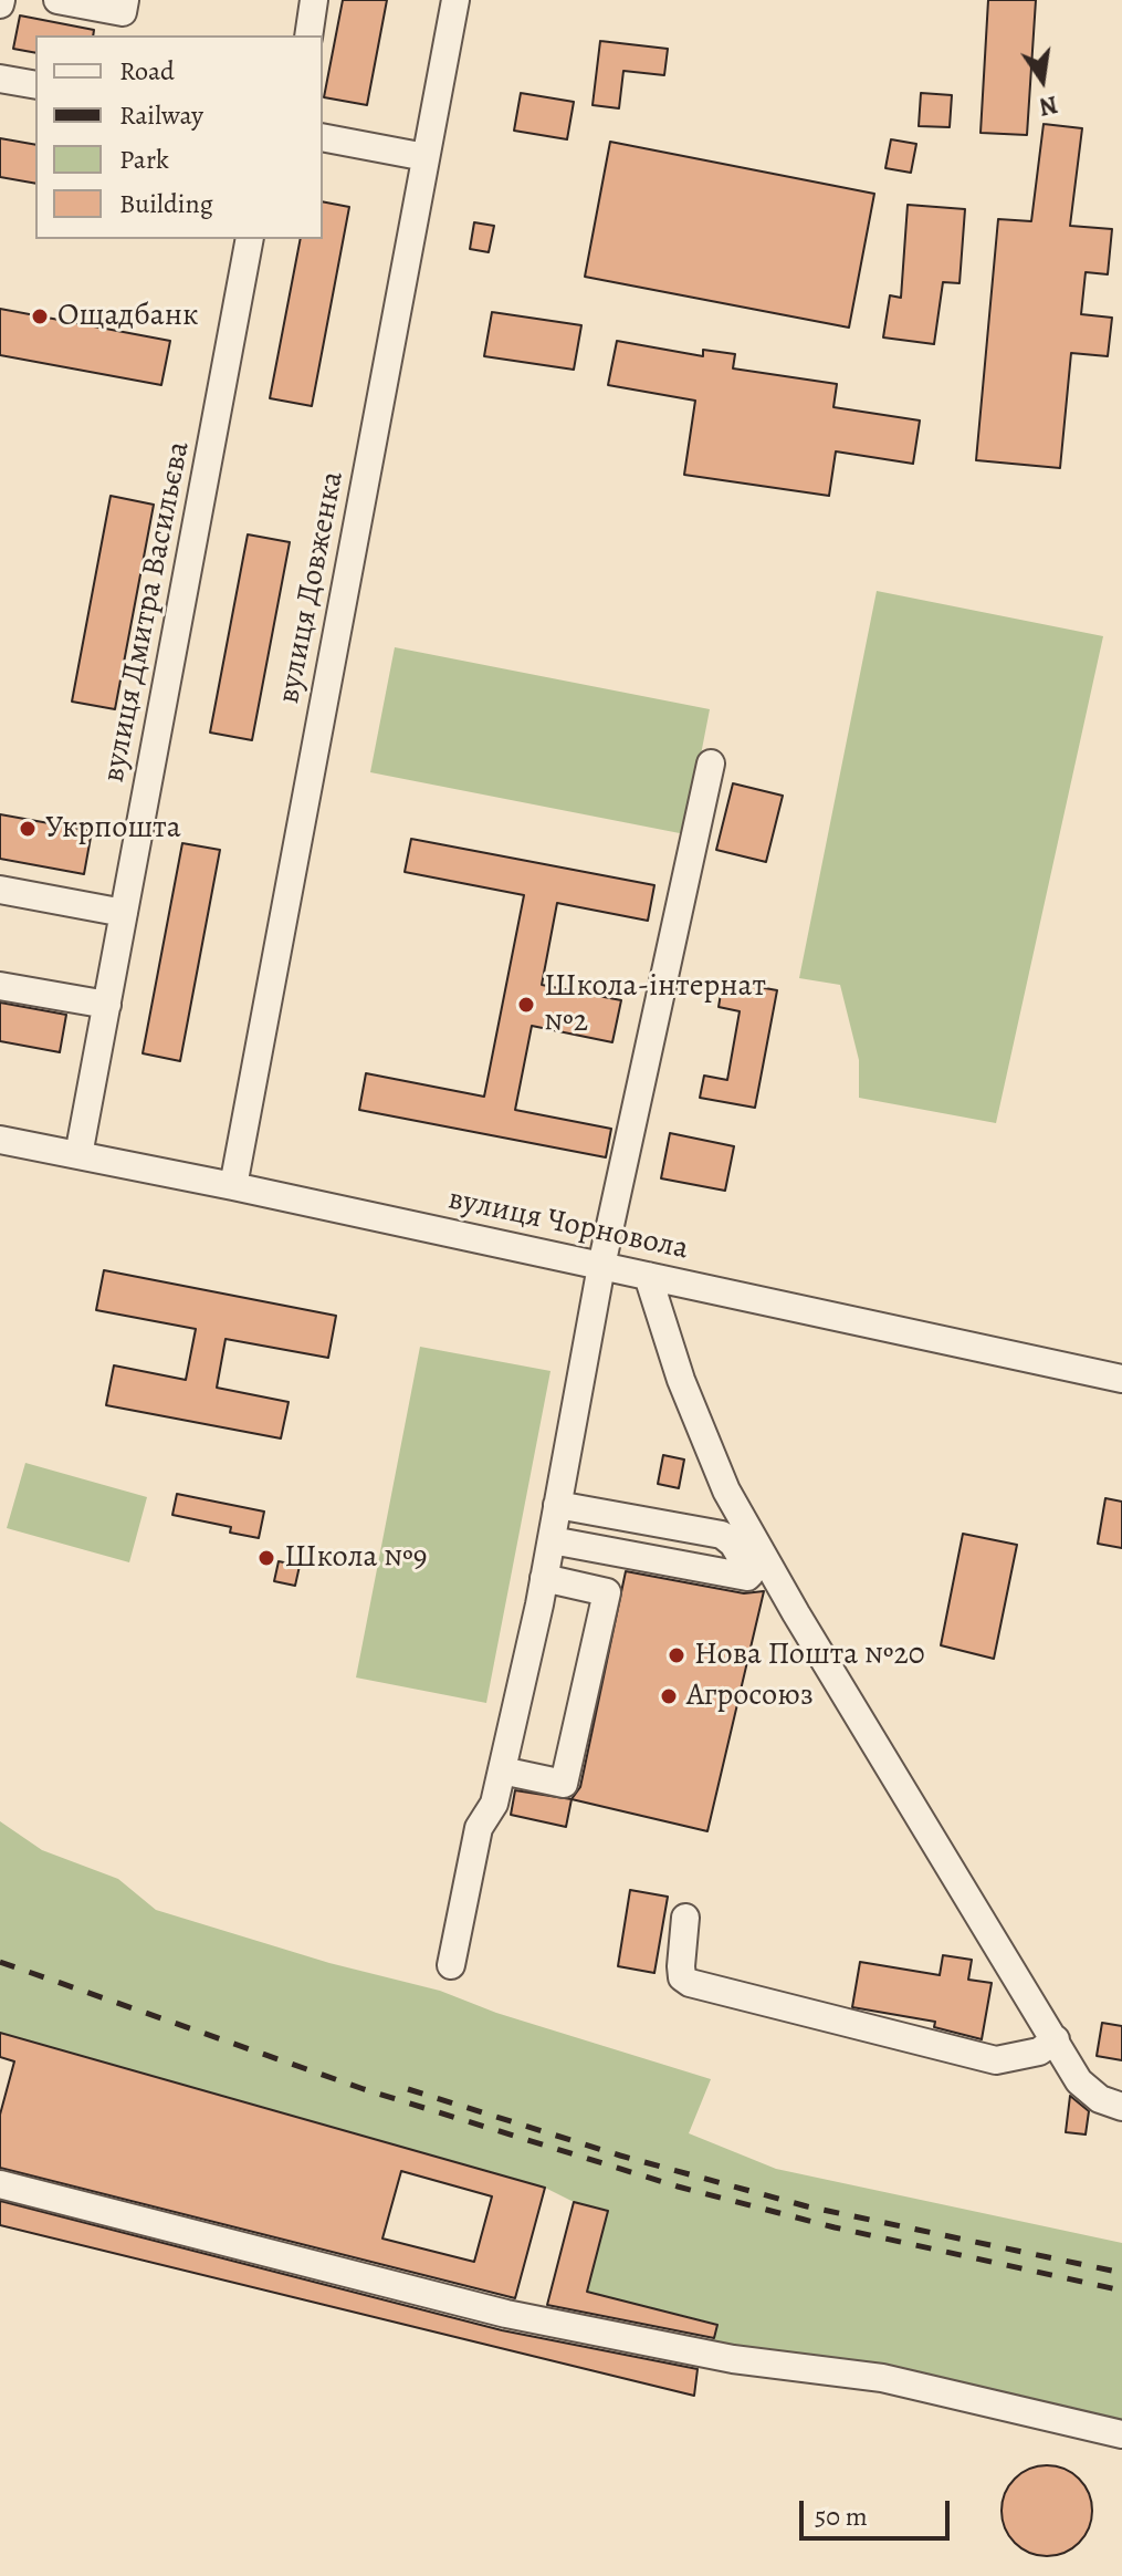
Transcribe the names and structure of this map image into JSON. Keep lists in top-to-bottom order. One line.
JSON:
{"streets":{"street":["вулиця Довженка","вулиця Дмитра Васильєва","вулиця Чорновола"]},"crossings":[["вулиця Довженка","вулиця Чорновола"],["вулиця Дмитра Васильєва","вулиця Чорновола"]],"places":["Ощадбанк","Укрпошта","Школа-інтернат №2","Школа №9","Нова Пошта №20","Агросоюз"],"legend":["Road","Railway","Park","Building"],"scale_bar":"50 m","north":"bottom"}
